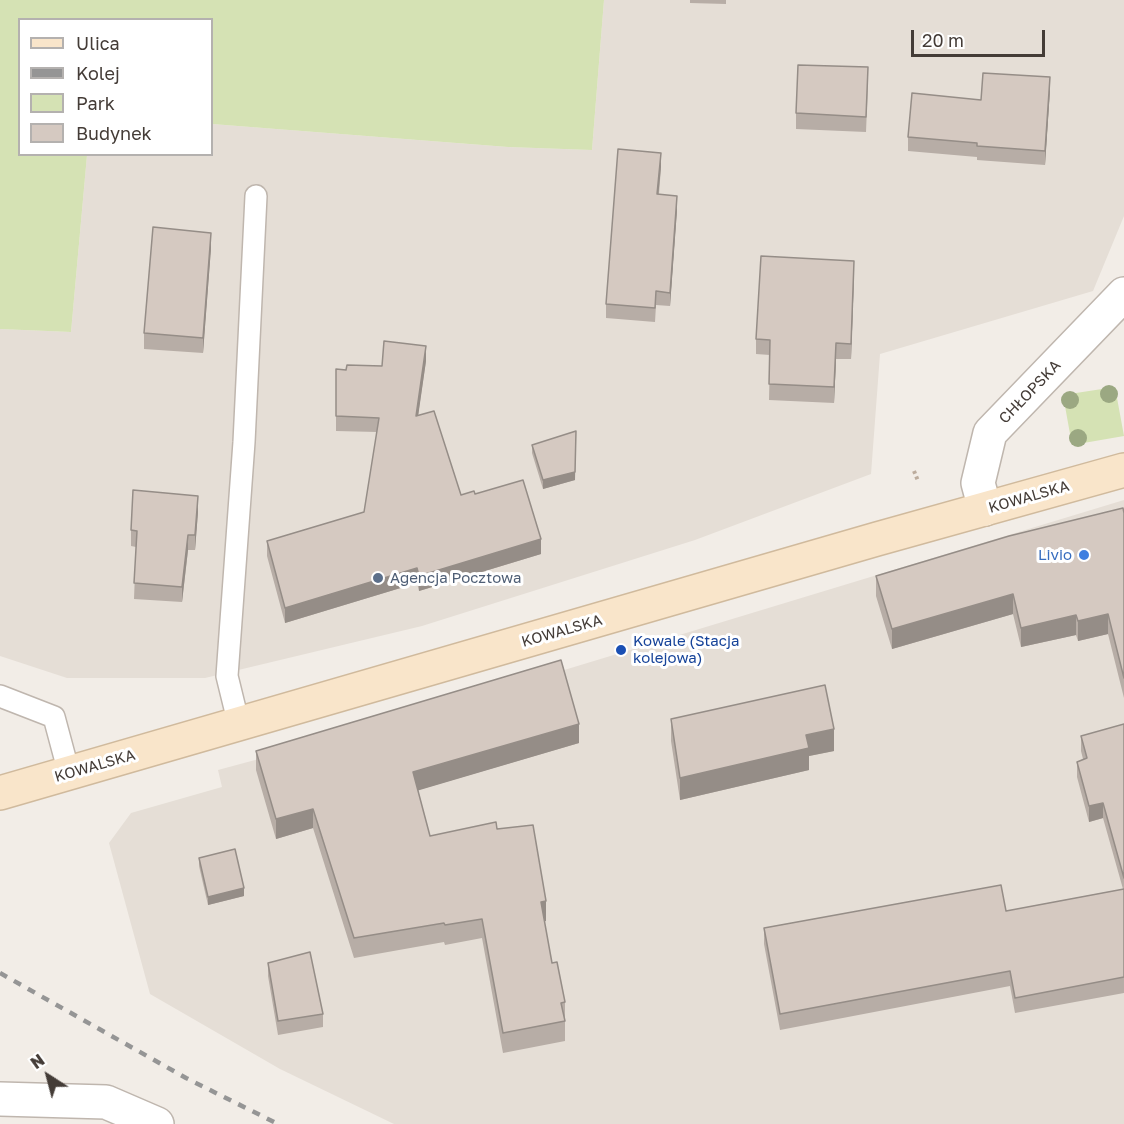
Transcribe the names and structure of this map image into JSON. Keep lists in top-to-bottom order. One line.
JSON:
{"streets":{"street":["CHŁOPSKA","KOWALSKA"]},"crossings":[["CHŁOPSKA","KOWALSKA"]],"places":["Livio","Agencja Pocztowa","Kowale (Stacja kolejowa)"],"legend":["Ulica","Kolej","Park","Budynek"],"scale_bar":"20 m","north":"top left"}
